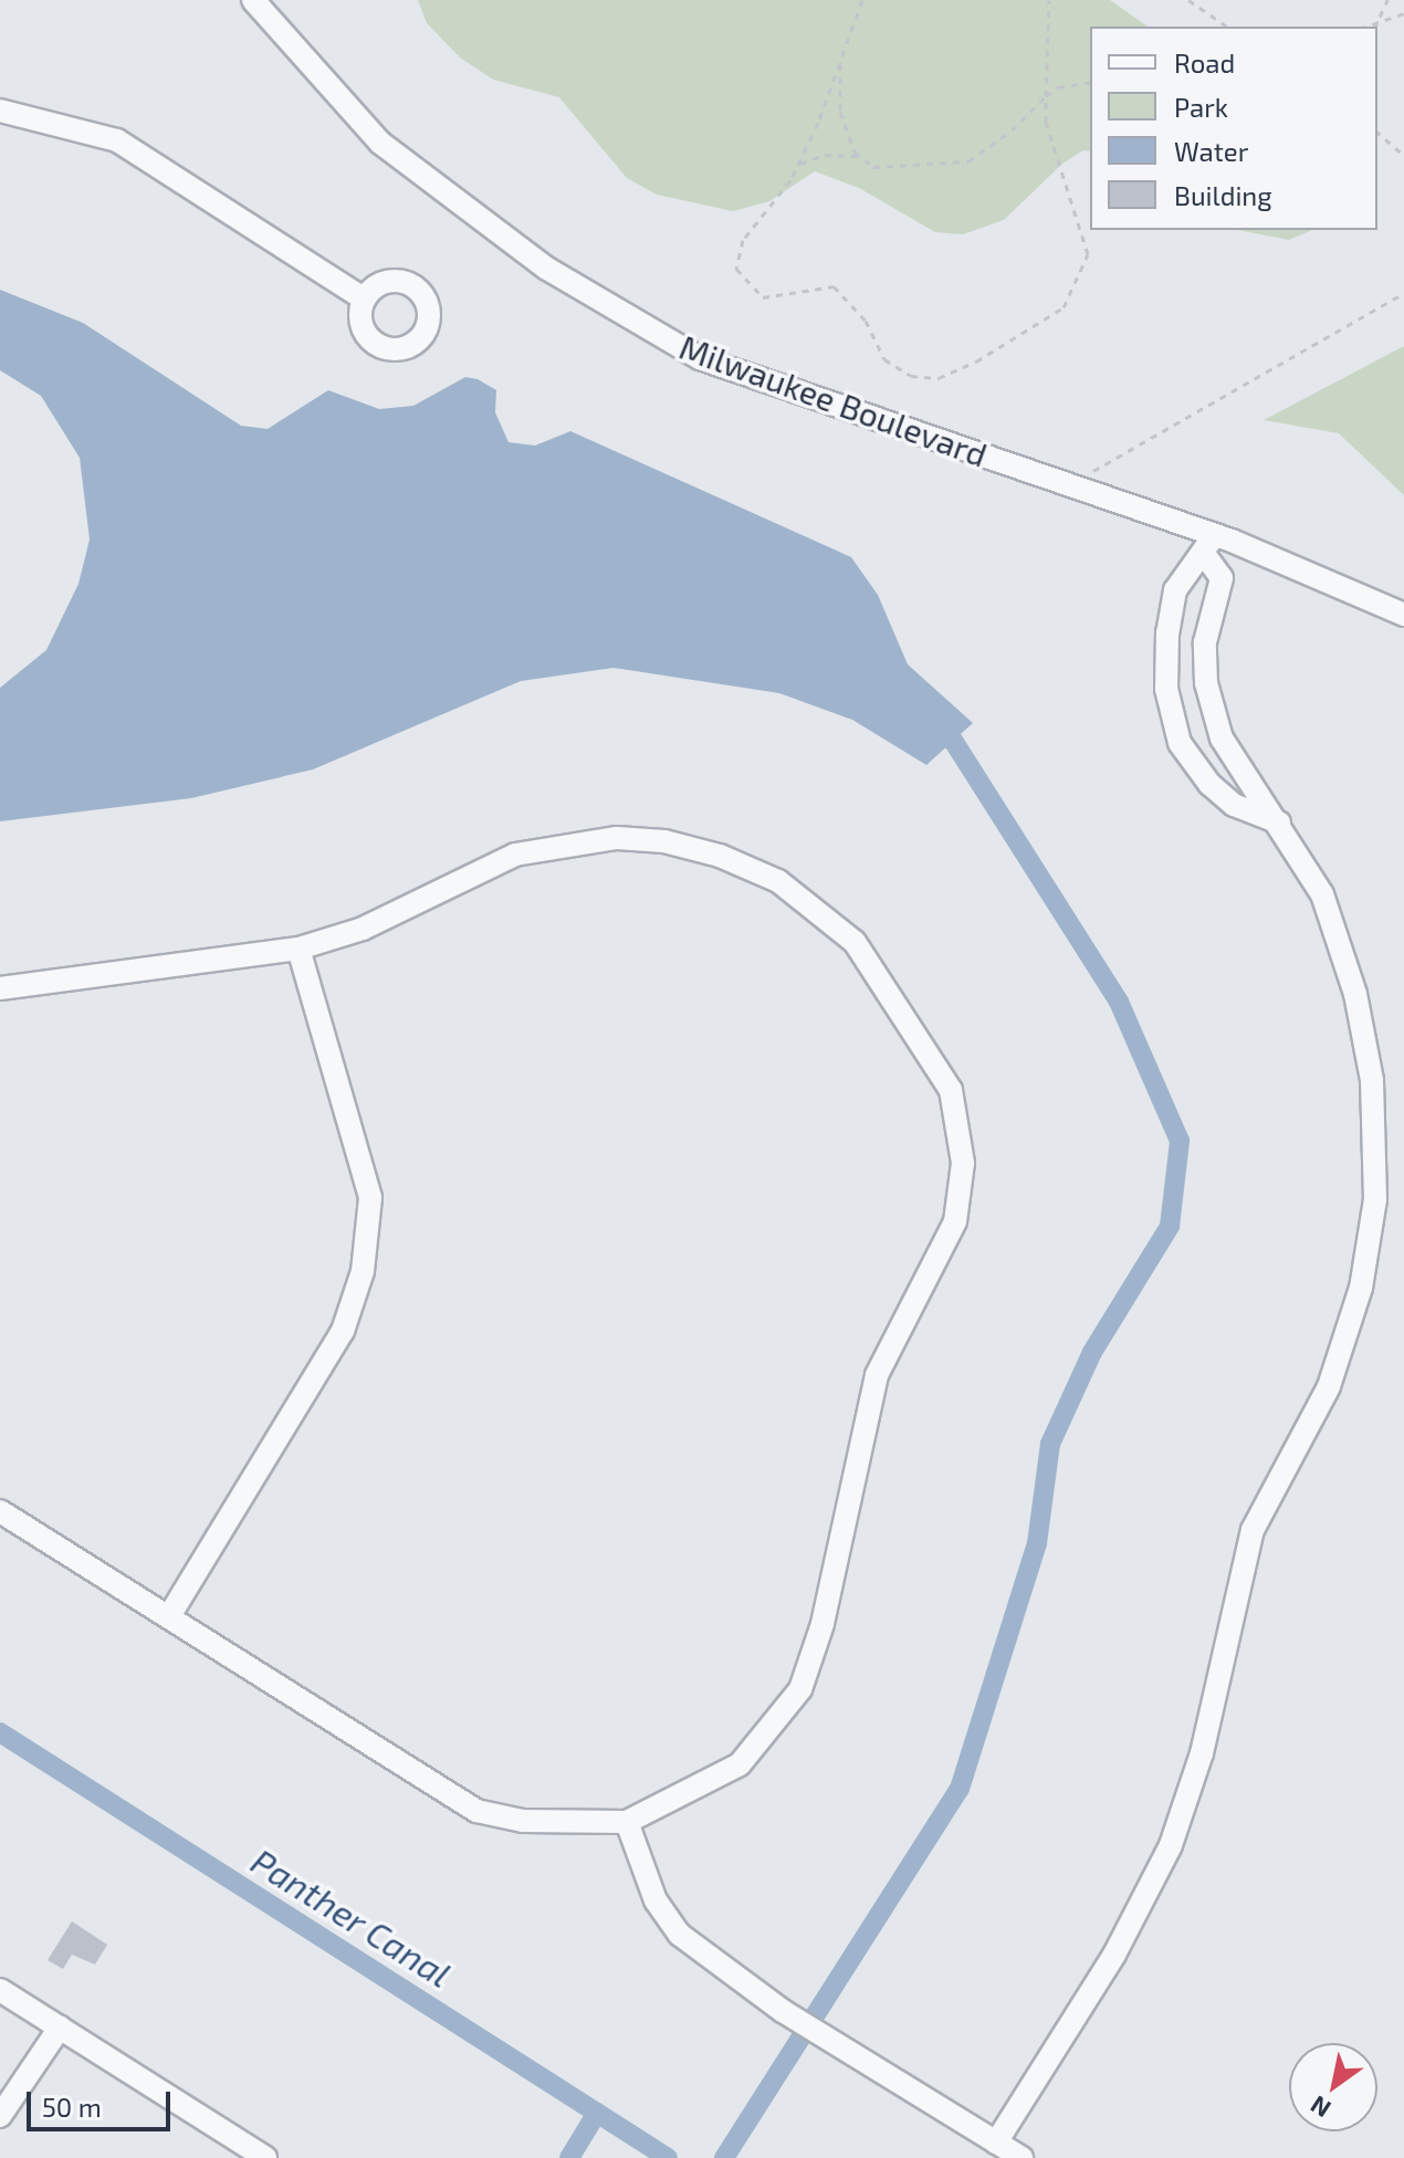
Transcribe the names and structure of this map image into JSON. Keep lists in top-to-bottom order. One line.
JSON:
{"streets":{"street":["Milwaukee Boulevard"]},"water":["Panther Canal"],"legend":["Road","Park","Water","Building"],"scale_bar":"50 m","north":"bottom left"}
